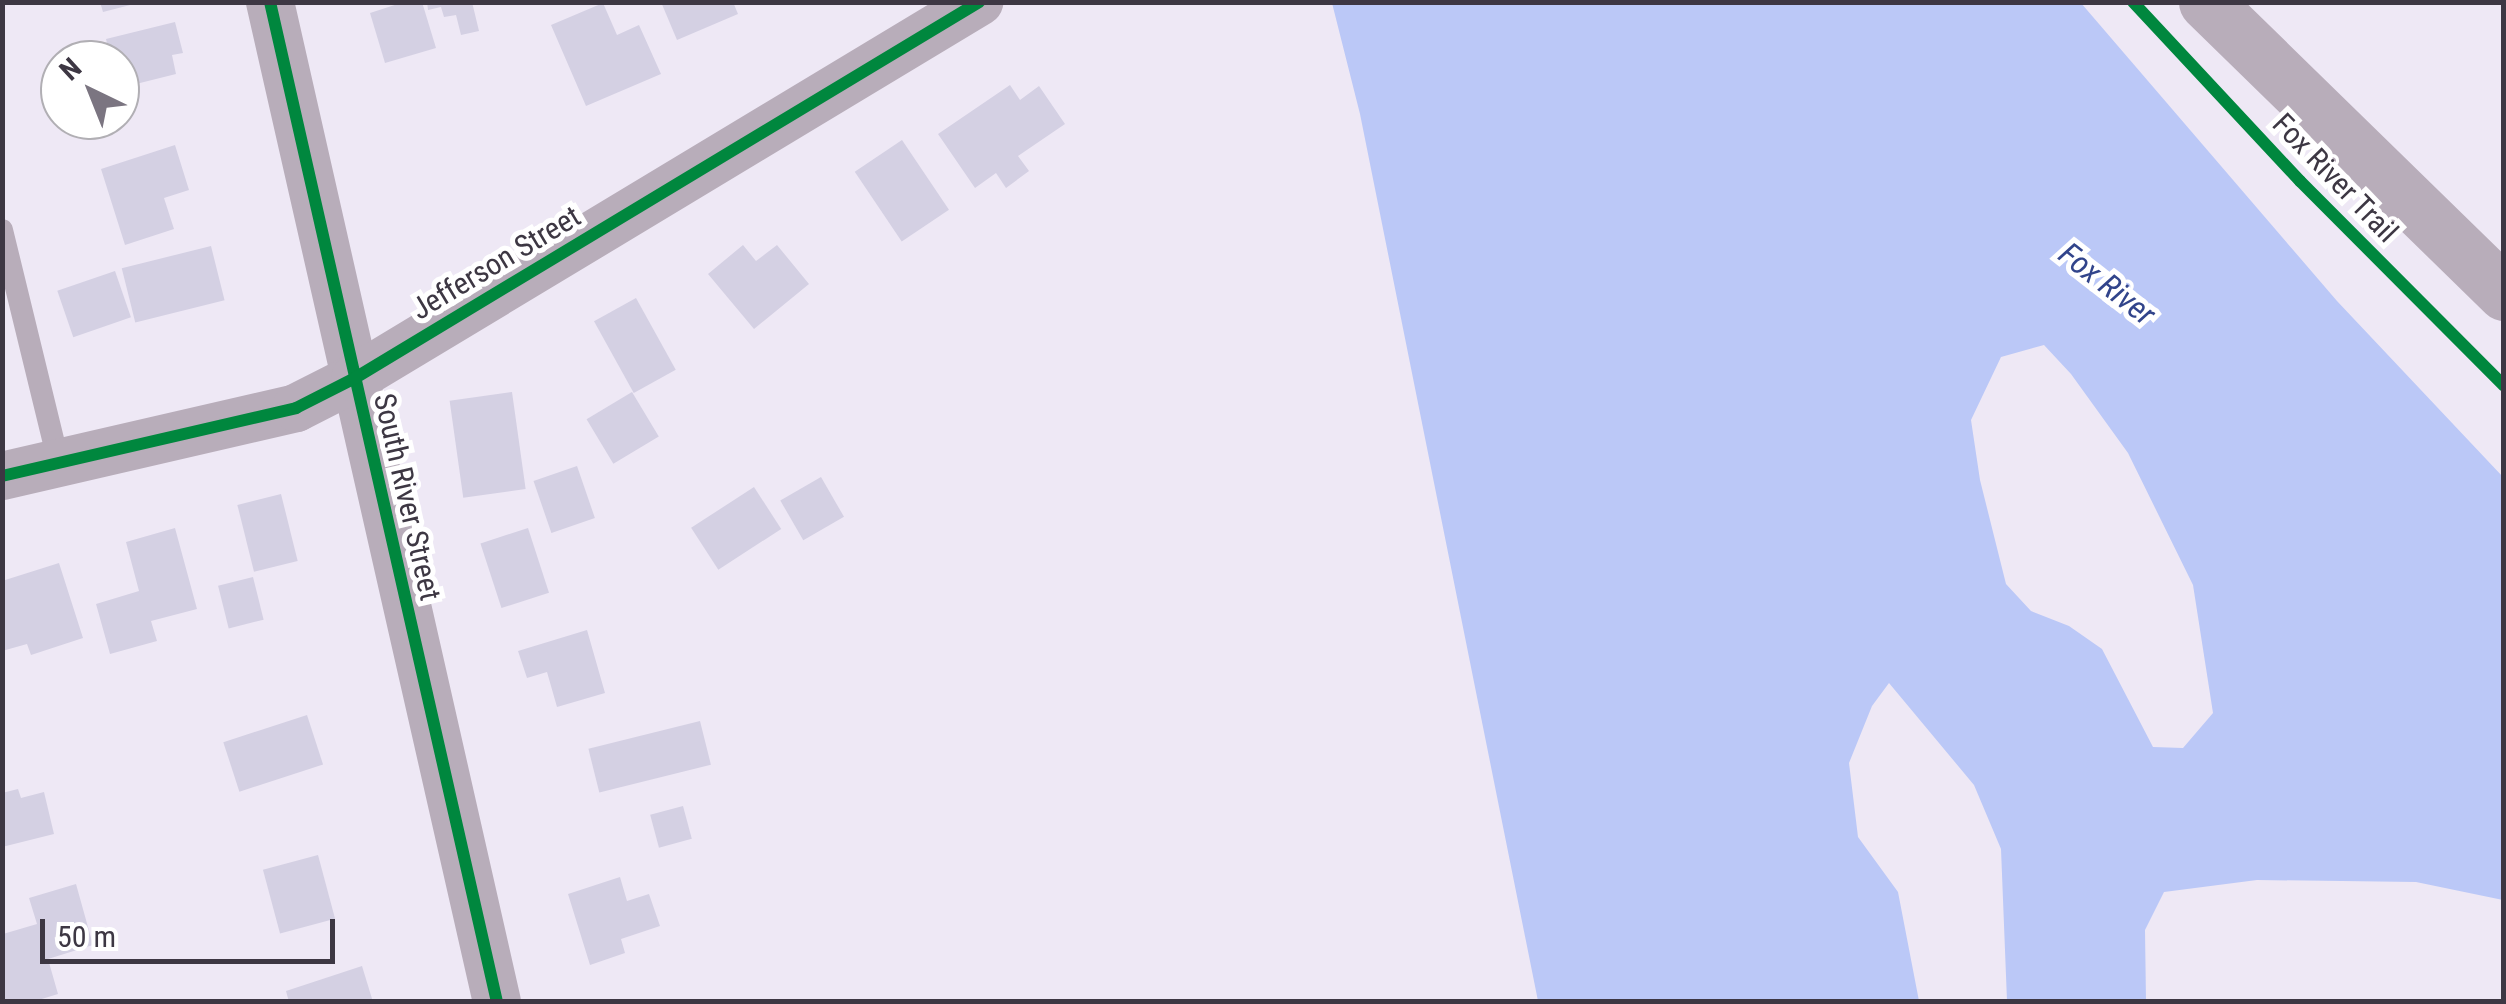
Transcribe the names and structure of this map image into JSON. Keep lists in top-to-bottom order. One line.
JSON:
{"streets":{"street":["Jefferson Street","South River Street"],"cycle path":["Fox River Trail"]},"crossings":[["Jefferson Street","South River Street"]],"water":["Fox River"],"scale_bar":"50 m","north":"top left"}
